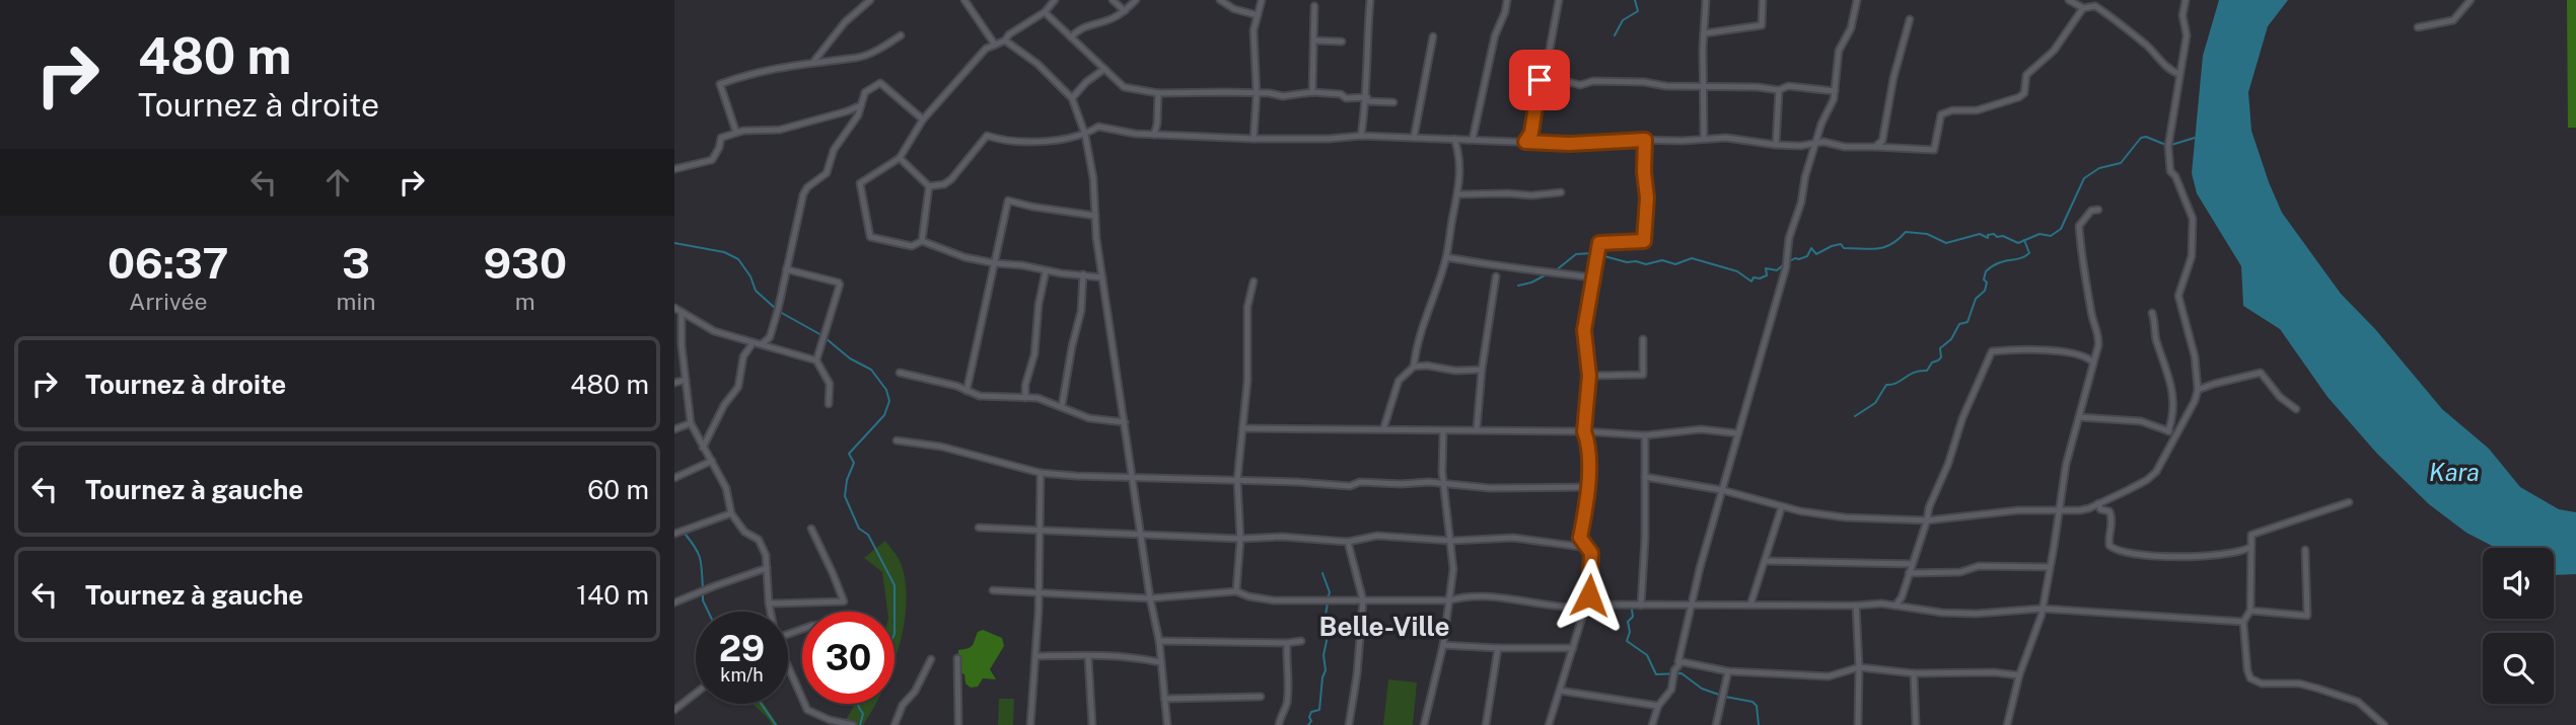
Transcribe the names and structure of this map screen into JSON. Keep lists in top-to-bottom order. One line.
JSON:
{"districts":["Belle-Ville"],"water":["Kara"],"page":{"turn":["480 m","Tournez à droite"],"eta":["06:37","Arrivée","3","min","930","m"],"list":[{"name":"Tournez à droite","value":"480 m"},{"name":"Tournez à gauche","value":"60 m"},{"name":"Tournez à gauche","value":"140 m"}],"speed":"29 km/h","limit":"30"}}
